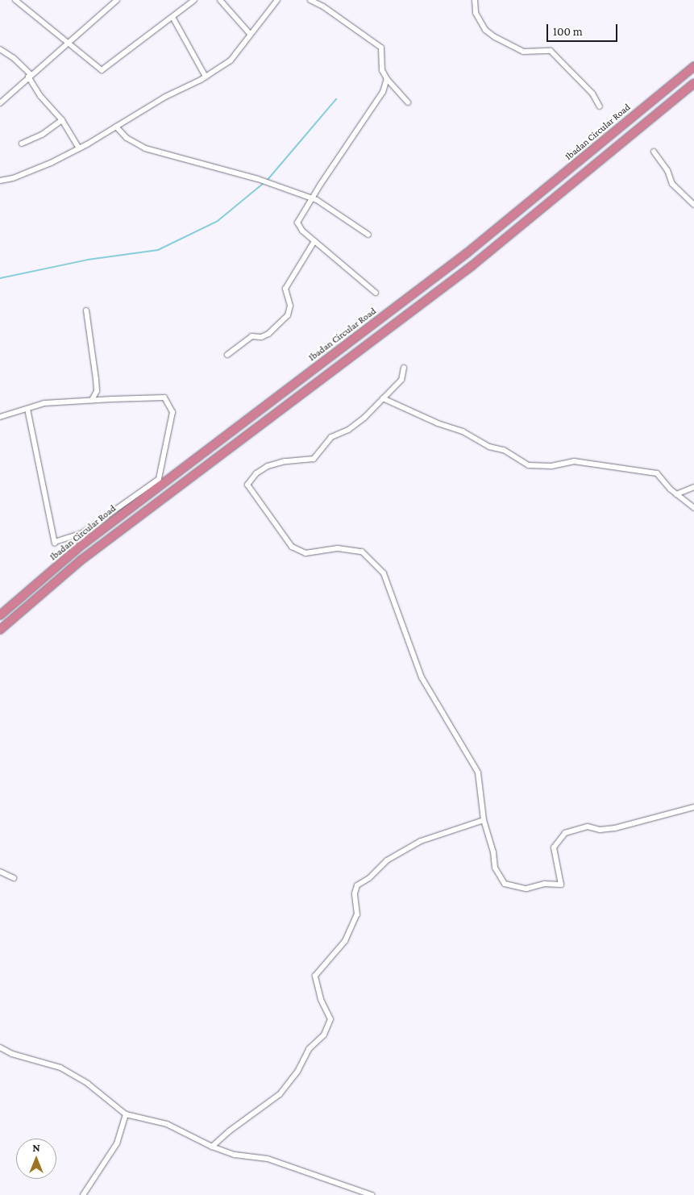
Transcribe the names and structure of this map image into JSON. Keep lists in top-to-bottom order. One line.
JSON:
{"streets":{"highway":["Ibadan Circular Road"]},"scale_bar":"100 m","north":"top"}
